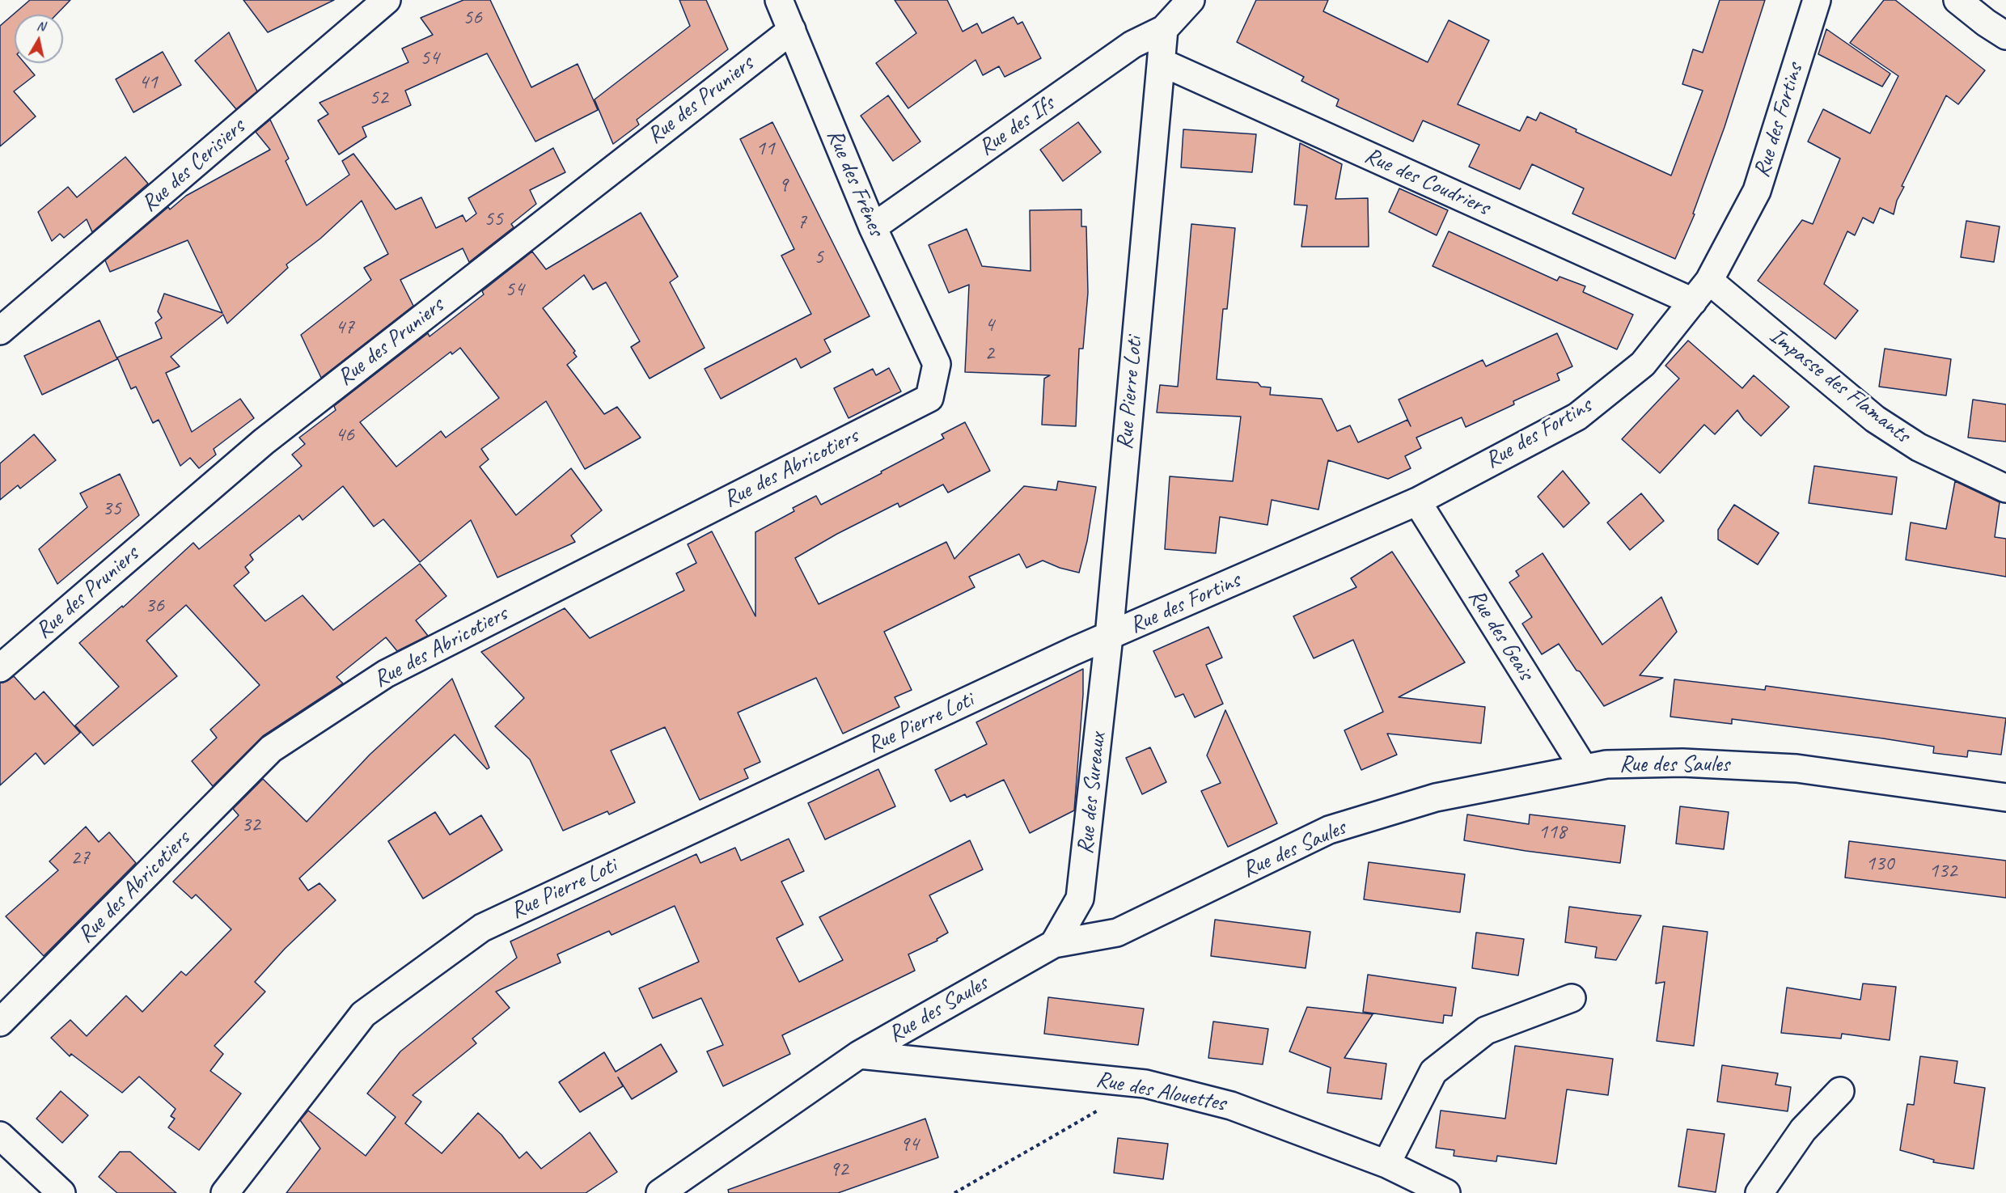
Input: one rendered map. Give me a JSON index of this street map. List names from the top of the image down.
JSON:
{
  "streets": {
    "street": [
      "Rue des Pruniers",
      "Rue des Fortins",
      "Rue des Ifs",
      "Rue des Cerisiers",
      "Rue des Coudriers",
      "Rue des Frênes",
      "Impasse des Flamants",
      "Rue Pierre Loti",
      "Rue des Abricotiers",
      "Rue des Geais",
      "Rue des Saules",
      "Rue des Sureaux",
      "Rue des Alouettes"
    ]
  },
  "crossings": [
    ["Rue des Pruniers", "Rue des Frênes"],
    ["Rue des Fortins", "Rue des Coudriers"],
    ["Rue des Fortins", "Impasse des Flamants"],
    ["Rue des Fortins", "Rue Pierre Loti"],
    ["Rue des Fortins", "Rue des Geais"],
    ["Rue des Fortins", "Rue des Sureaux"],
    ["Rue des Ifs", "Rue des Frênes"],
    ["Rue des Ifs", "Rue Pierre Loti"],
    ["Rue des Coudriers", "Rue Pierre Loti"],
    ["Rue des Frênes", "Rue des Abricotiers"],
    ["Rue Pierre Loti", "Rue des Sureaux"],
    ["Rue des Geais", "Rue des Saules"],
    ["Rue des Saules", "Rue des Sureaux"],
    ["Rue des Saules", "Rue des Alouettes"]
  ],
  "house_numbers": [
    "56",
    "54",
    "41",
    "52",
    "11",
    "9",
    "55",
    "7",
    "5",
    "54",
    "4",
    "47",
    "2",
    "46",
    "35",
    "36",
    "32",
    "118",
    "27",
    "130",
    "132",
    "94",
    "92"
  ],
  "north": "top"
}
